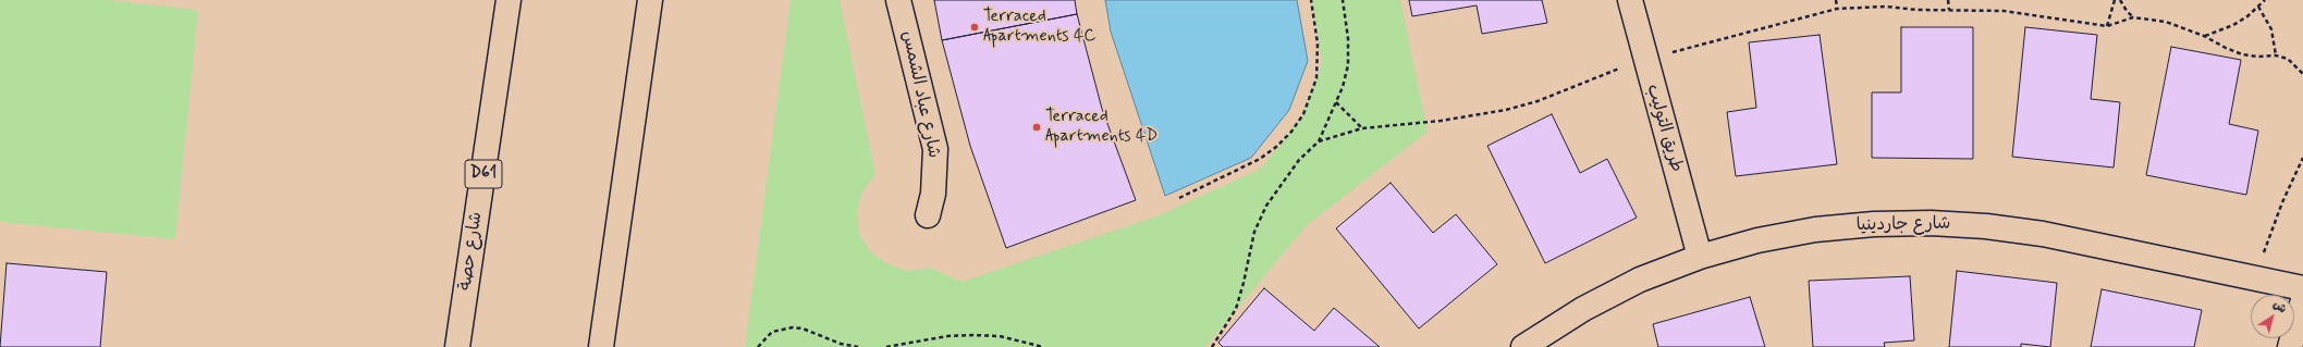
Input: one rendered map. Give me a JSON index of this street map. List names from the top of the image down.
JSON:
{
  "streets": {
    "street": [
      "شارع عباد الشمس",
      "طريق التوليب",
      "D61",
      "شارع جاردينيا",
      "شارع حصة"
    ]
  },
  "crossings": [
    ["طريق التوليب", "شارع جاردينيا"]
  ],
  "places": ["Terraced Apartments 4C", "Terraced Apartments 4D"],
  "north": "top right"
}
